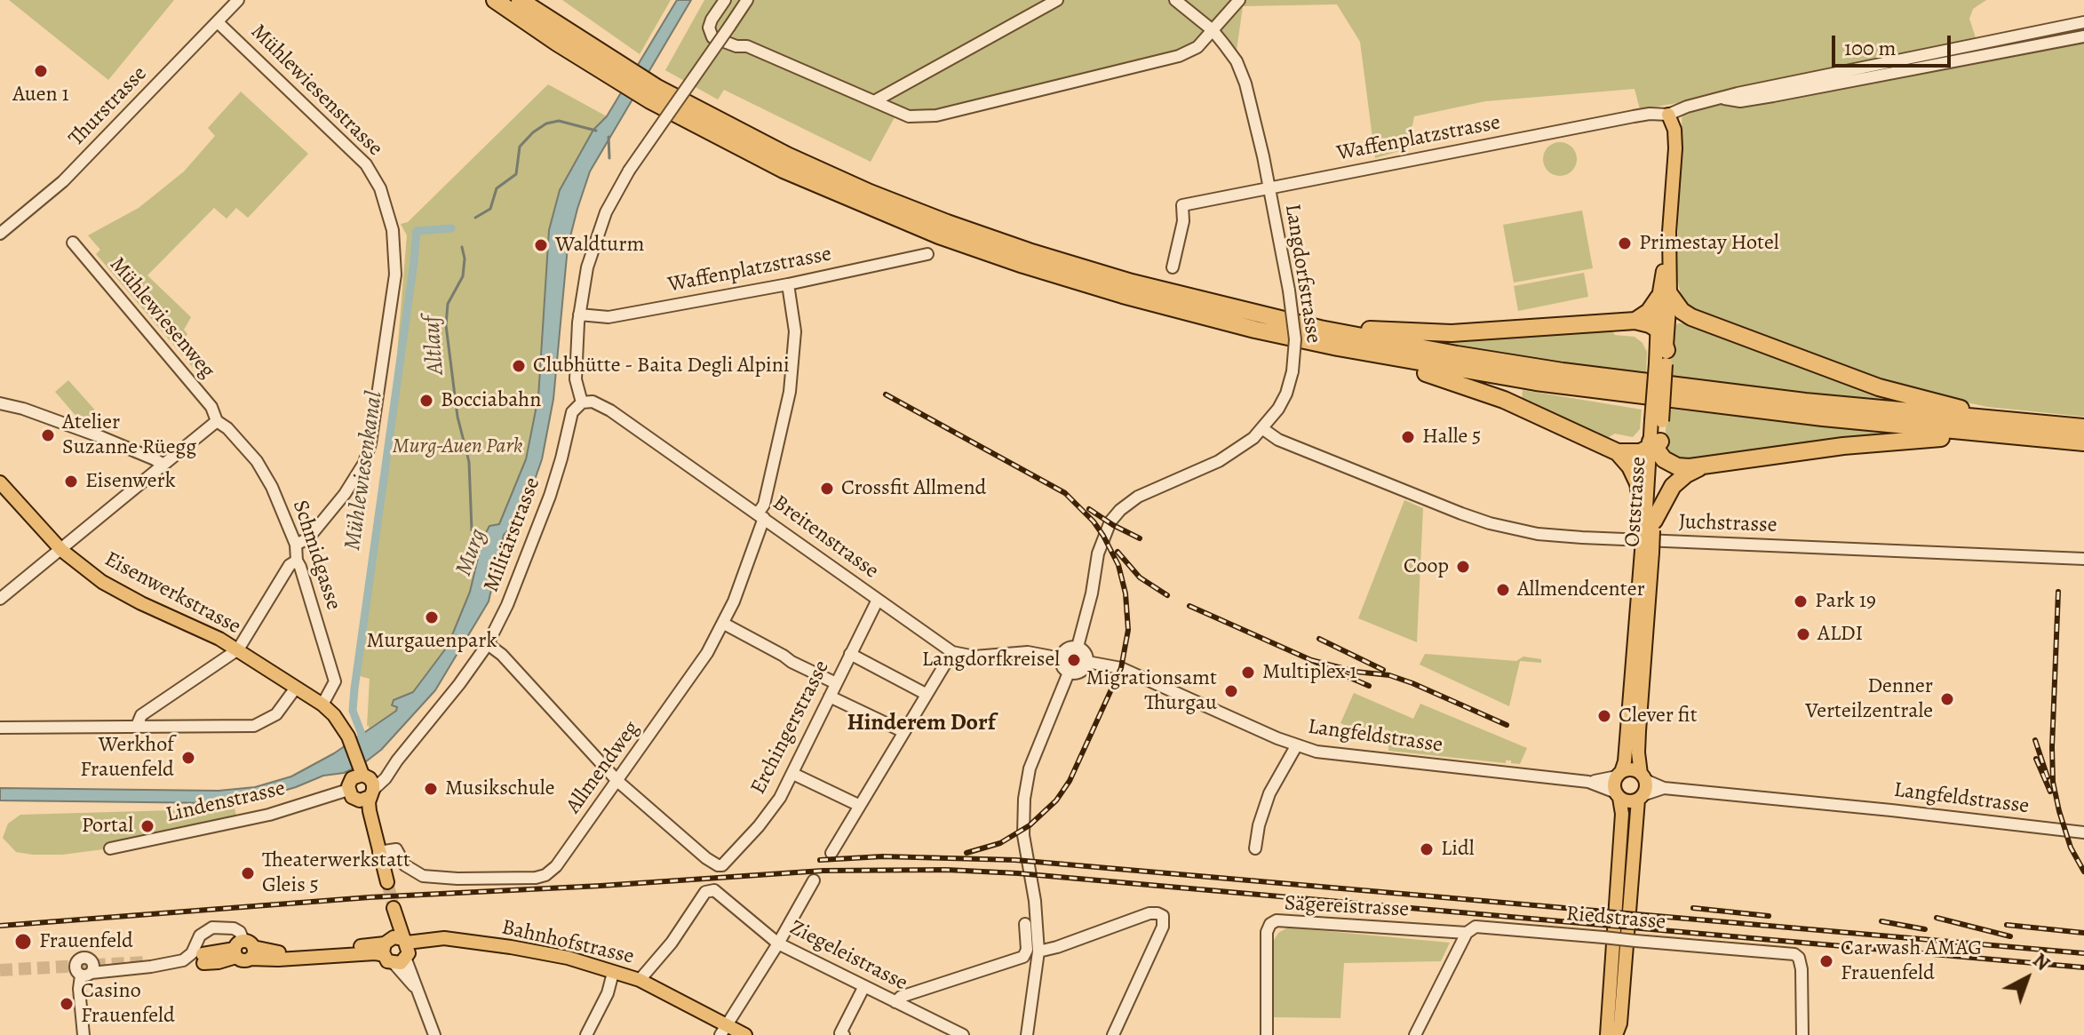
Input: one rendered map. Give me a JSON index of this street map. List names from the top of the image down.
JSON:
{
  "streets": {
    "main road": ["Oststrasse", "Eisenwerkstrasse", "Bahnhofstrasse"],
    "street": [
      "Mühlewiesenstrasse",
      "Thurstrasse",
      "Waffenplatzstrasse",
      "Langdorfstrasse",
      "Mühlewiesenweg",
      "Juchstrasse",
      "Militärstrasse",
      "Breitenstrasse",
      "Schmidgasse",
      "Erchingerstrasse",
      "Langfeldstrasse",
      "Allmendweg",
      "Lindenstrasse",
      "Sägereistrasse",
      "Riedstrasse",
      "Ziegeleistrasse"
    ]
  },
  "crossings": [
    ["Mühlewiesenstrasse", "Thurstrasse"],
    ["Mühlewiesenstrasse", "Schmidgasse"],
    ["Waffenplatzstrasse", "Langdorfstrasse"],
    ["Waffenplatzstrasse", "Oststrasse"],
    ["Waffenplatzstrasse", "Allmendweg"],
    ["Langdorfstrasse", "Juchstrasse"],
    ["Langdorfstrasse", "Breitenstrasse"],
    ["Langdorfstrasse", "Langfeldstrasse"],
    ["Mühlewiesenweg", "Schmidgasse"],
    ["Oststrasse", "Langfeldstrasse"],
    ["Militärstrasse", "Breitenstrasse"],
    ["Militärstrasse", "Eisenwerkstrasse"],
    ["Militärstrasse", "Lindenstrasse"],
    ["Breitenstrasse", "Erchingerstrasse"],
    ["Breitenstrasse", "Langfeldstrasse"],
    ["Breitenstrasse", "Allmendweg"],
    ["Schmidgasse", "Eisenwerkstrasse"],
    ["Eisenwerkstrasse", "Allmendweg"],
    ["Eisenwerkstrasse", "Lindenstrasse"],
    ["Erchingerstrasse", "Allmendweg"],
    ["Sägereistrasse", "Riedstrasse"],
    ["Bahnhofstrasse", "Ziegeleistrasse"]
  ],
  "districts": ["Hinderem Dorf"],
  "water": ["Altlauf", "Mühlewiesenkanal", "Murg"],
  "parks": ["Murg-Auen Park"],
  "places": [
    "Auen 1",
    "Primestay Hotel",
    "Waldturm",
    "Clubhütte - Baita Degli Alpini",
    "Bocciabahn",
    "Atelier Suzanne Rüegg",
    "Halle 5",
    "Eisenwerk",
    "Crossfit Allmend",
    "Coop",
    "Allmendcenter",
    "Park 19",
    "Murgauenpark",
    "ALDI",
    "Langdorfkreisel",
    "Multiplex 1",
    "Migrationsamt Thurgau",
    "Denner Verteilzentrale",
    "Clever fit",
    "Werkhof Frauenfeld",
    "Musikschule",
    "Portal",
    "Lidl",
    "Theaterwerkstatt Gleis 5",
    "Frauenfeld",
    "Car wash AMAG Frauenfeld",
    "Casino Frauenfeld"
  ],
  "scale_bar": "100 m",
  "north": "top right"
}
